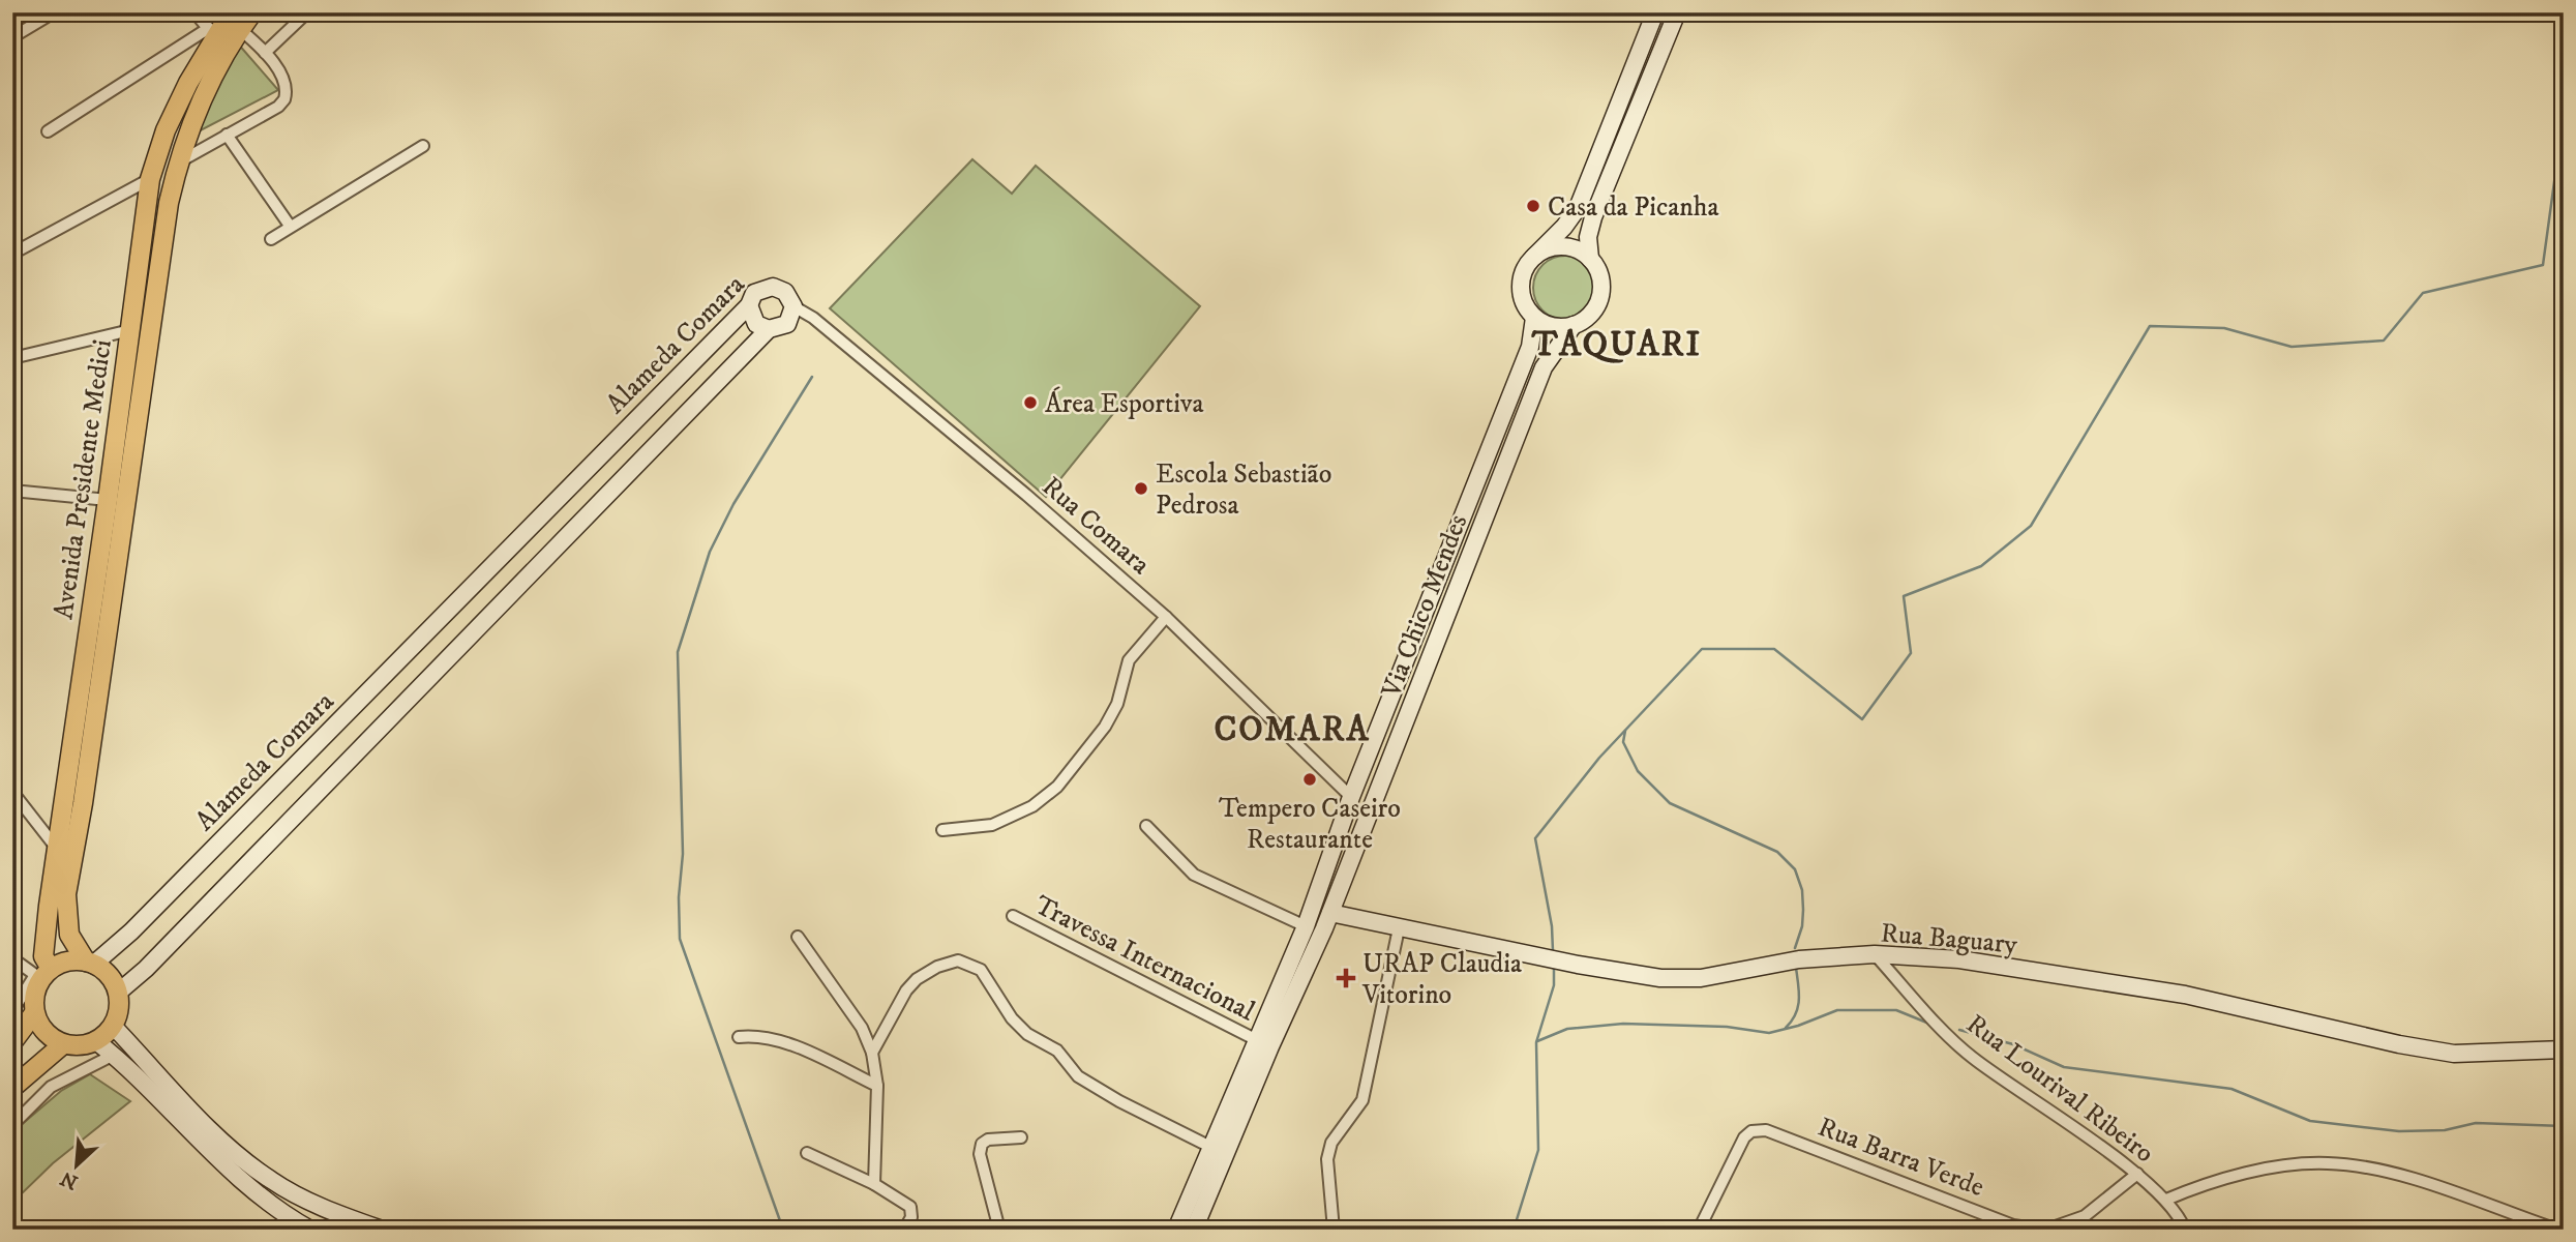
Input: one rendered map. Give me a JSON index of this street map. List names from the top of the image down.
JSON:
{
  "streets": {
    "main road": ["Avenida Presidente Medici"],
    "street": [
      "Alameda Comara",
      "Rua Comara",
      "Via Chico Mendes",
      "Rua Baguary",
      "Travessa Internacional",
      "Rua Lourival Ribeiro",
      "Rua Barra Verde"
    ]
  },
  "crossings": [
    ["Alameda Comara", "Avenida Presidente Medici"],
    ["Alameda Comara", "Rua Comara"],
    ["Rua Comara", "Via Chico Mendes"],
    ["Via Chico Mendes", "Rua Baguary"],
    ["Via Chico Mendes", "Travessa Internacional"],
    ["Rua Baguary", "Rua Lourival Ribeiro"],
    ["Rua Lourival Ribeiro", "Rua Barra Verde"]
  ],
  "districts": ["TAQUARI", "COMARA"],
  "places": {
    "other": [
      "Casa da Picanha",
      "Área Esportiva",
      "Escola Sebastião Pedrosa",
      "Tempero Caseiro Restaurante"
    ],
    "health": ["URAP Claudia Vitorino"]
  },
  "north": "bottom left"
}
